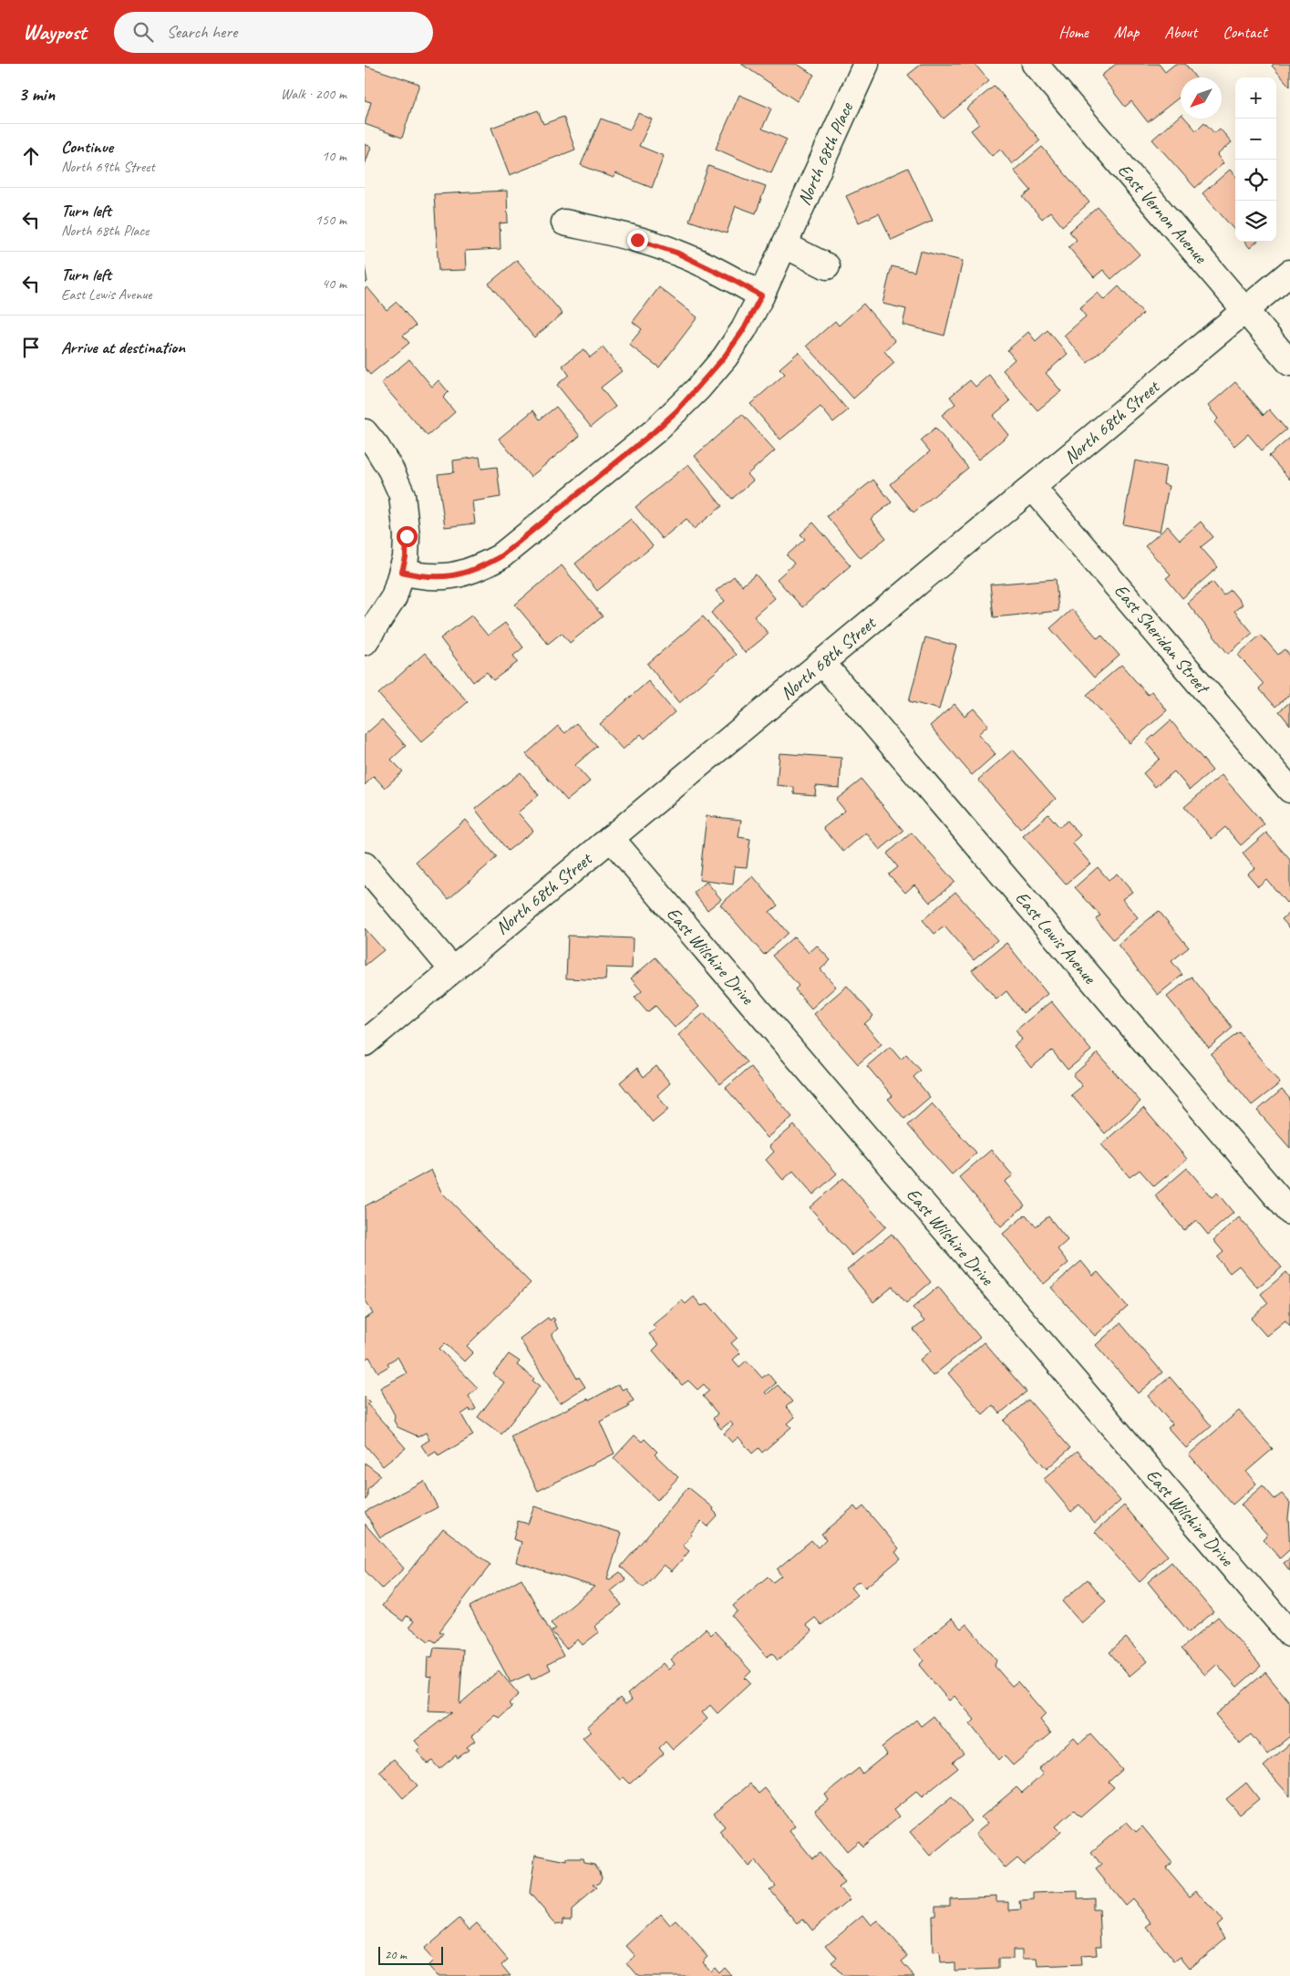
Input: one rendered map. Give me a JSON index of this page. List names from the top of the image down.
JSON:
{
  "streets": {
    "street": [
      "North 68th Place",
      "East Vernon Avenue",
      "North 68th Street",
      "East Sheridan Street",
      "East Lewis Avenue",
      "East Wilshire Drive"
    ]
  },
  "crossings": [
    ["East Vernon Avenue", "North 68th Street"],
    ["North 68th Street", "East Sheridan Street"],
    ["North 68th Street", "East Lewis Avenue"],
    ["North 68th Street", "East Wilshire Drive"]
  ],
  "scale_bar": "20 m",
  "north": "bottom left",
  "page": {
    "header": "Waypost",
    "search": "Search here",
    "nav": [
      "Home",
      "Map",
      "About",
      "Contact"
    ],
    "heading": ["3 min", "Walk · 200 m"],
    "map_buttons": ["+", "−"],
    "list": [
      ["Continue", "North 69th Street", "10 m"],
      ["Turn left", "North 68th Place", "150 m"],
      ["Turn left", "East Lewis Avenue", "40 m"],
      "Arrive at destination"
    ],
    "scale": "20 m"
  }
}
